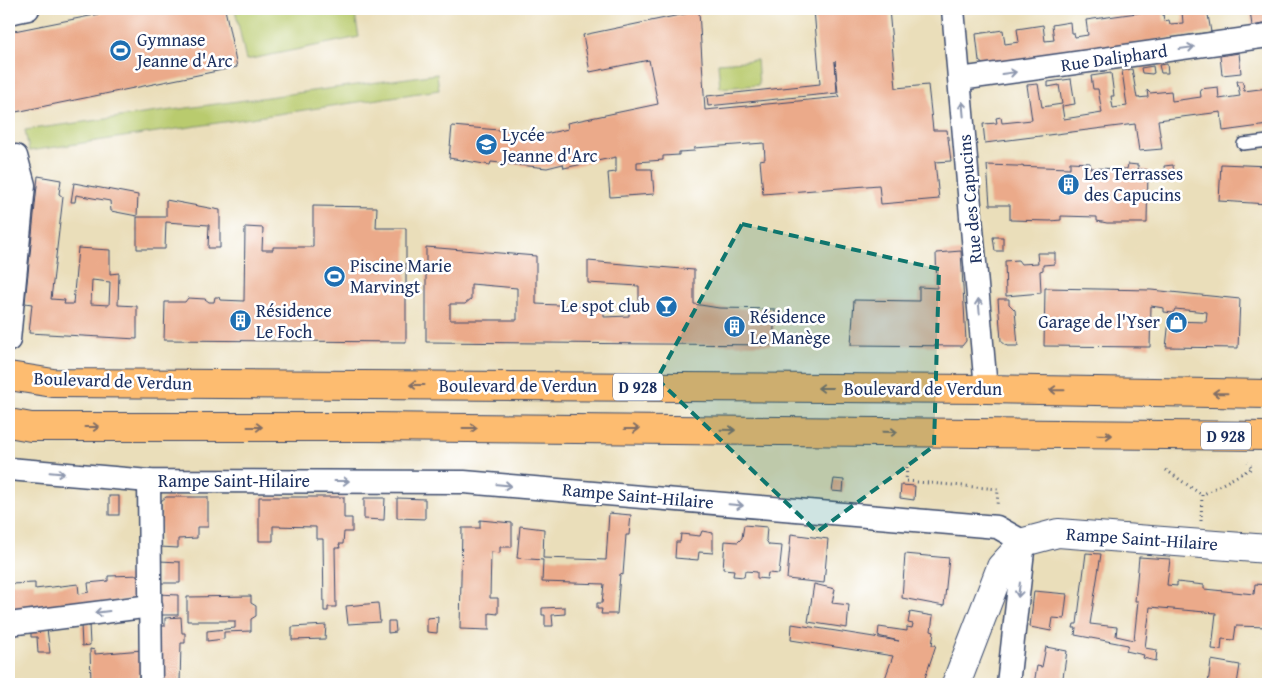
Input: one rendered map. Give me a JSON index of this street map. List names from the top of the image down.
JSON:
{
  "streets": {
    "main road": ["Boulevard de Verdun", "D 928"],
    "street": ["Rue Daliphard", "Rue des Capucins", "Rampe Saint-Hilaire"]
  },
  "crossings": [
    ["Rue Daliphard", "Rue des Capucins"],
    ["Rue des Capucins", "Boulevard de Verdun"]
  ],
  "one_way": ["Rue Daliphard", "Rue des Capucins", "Rampe Saint-Hilaire"],
  "places": {
    "sports": ["Gymnase Jeanne d'Arc", "Piscine Marie Marvingt"],
    "school or university": ["Lycée Jeanne d'Arc"],
    "building": ["Les Terrasses des Capucins", "Résidence Le Foch", "Résidence Le Manège"],
    "bar": ["Le spot club"],
    "shop": ["Garage de l'Yser"]
  }
}
